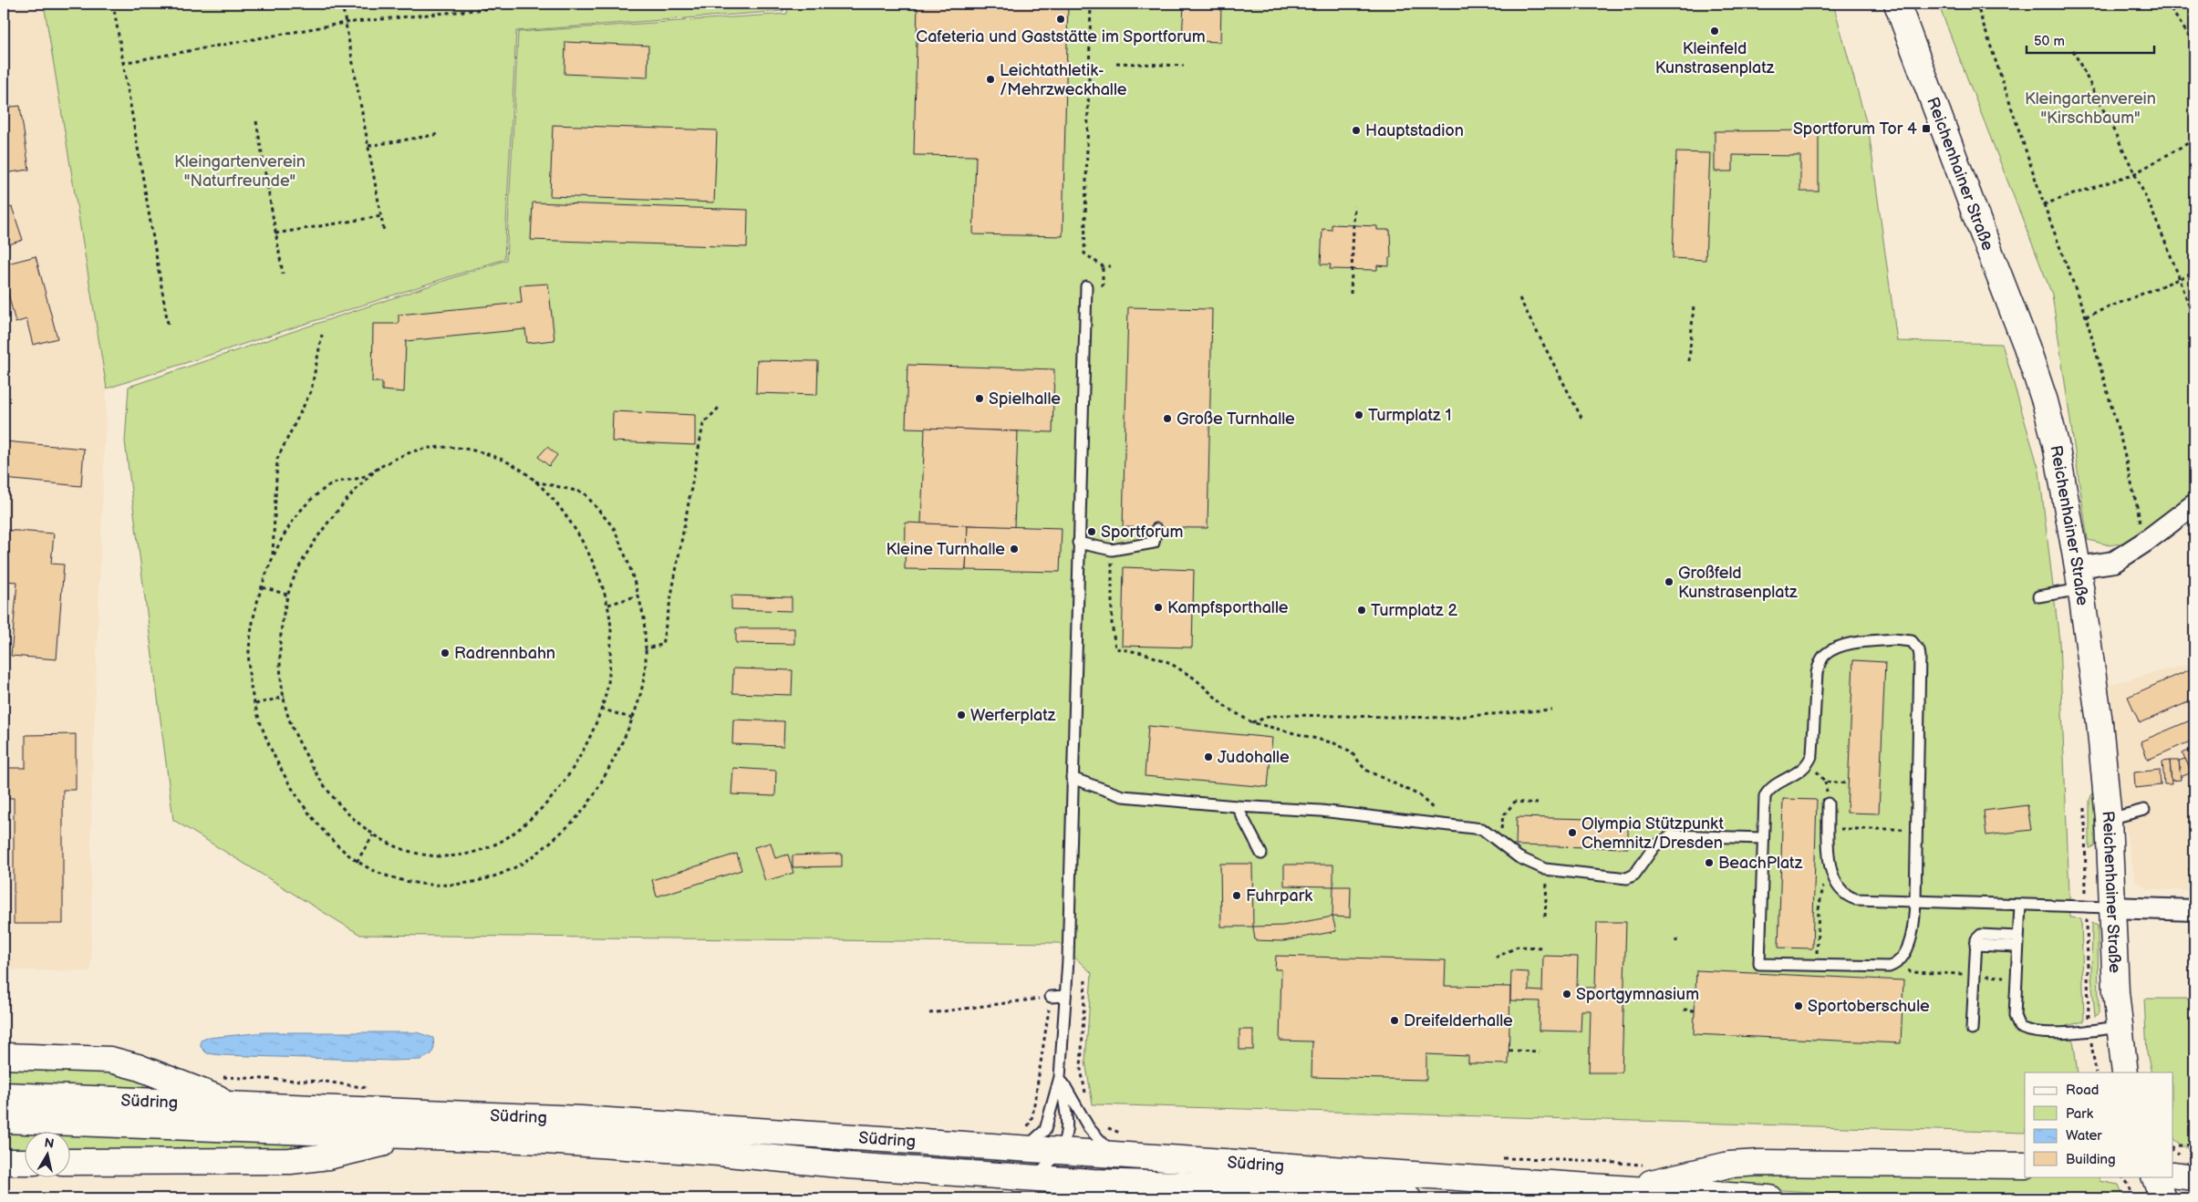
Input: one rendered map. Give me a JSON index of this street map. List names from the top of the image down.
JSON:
{
  "streets": {
    "main road": ["Reichenhainer Straße", "Südring"]
  },
  "parks": ["Kleingartenverein \"Kirschbaum\"", "Kleingartenverein \"Naturfreunde\""],
  "places": {
    "other": [
      "Cafeteria und Gaststätte im Sportforum",
      "Kleinfeld Kunstrasenplatz",
      "Leichtathletik- /Mehrzweckhalle",
      "Hauptstadion",
      "Spielhalle",
      "Turmplatz 1",
      "Große Turnhalle",
      "Sportforum",
      "Kleine Turnhalle",
      "Großfeld Kunstrasenplatz",
      "Kampfsporthalle",
      "Turmplatz 2",
      "Radrennbahn",
      "Werferplatz",
      "Judohalle",
      "Olympia Stützpunkt Chemnitz/Dresden",
      "BeachPlatz",
      "Fuhrpark",
      "Sportgymnasium",
      "Sportoberschule",
      "Dreifelderhalle"
    ],
    "transit": ["Sportforum Tor 4"]
  },
  "legend": [
    "Road",
    "Park",
    "Water",
    "Building"
  ],
  "scale_bar": "50 m",
  "north": "top"
}
